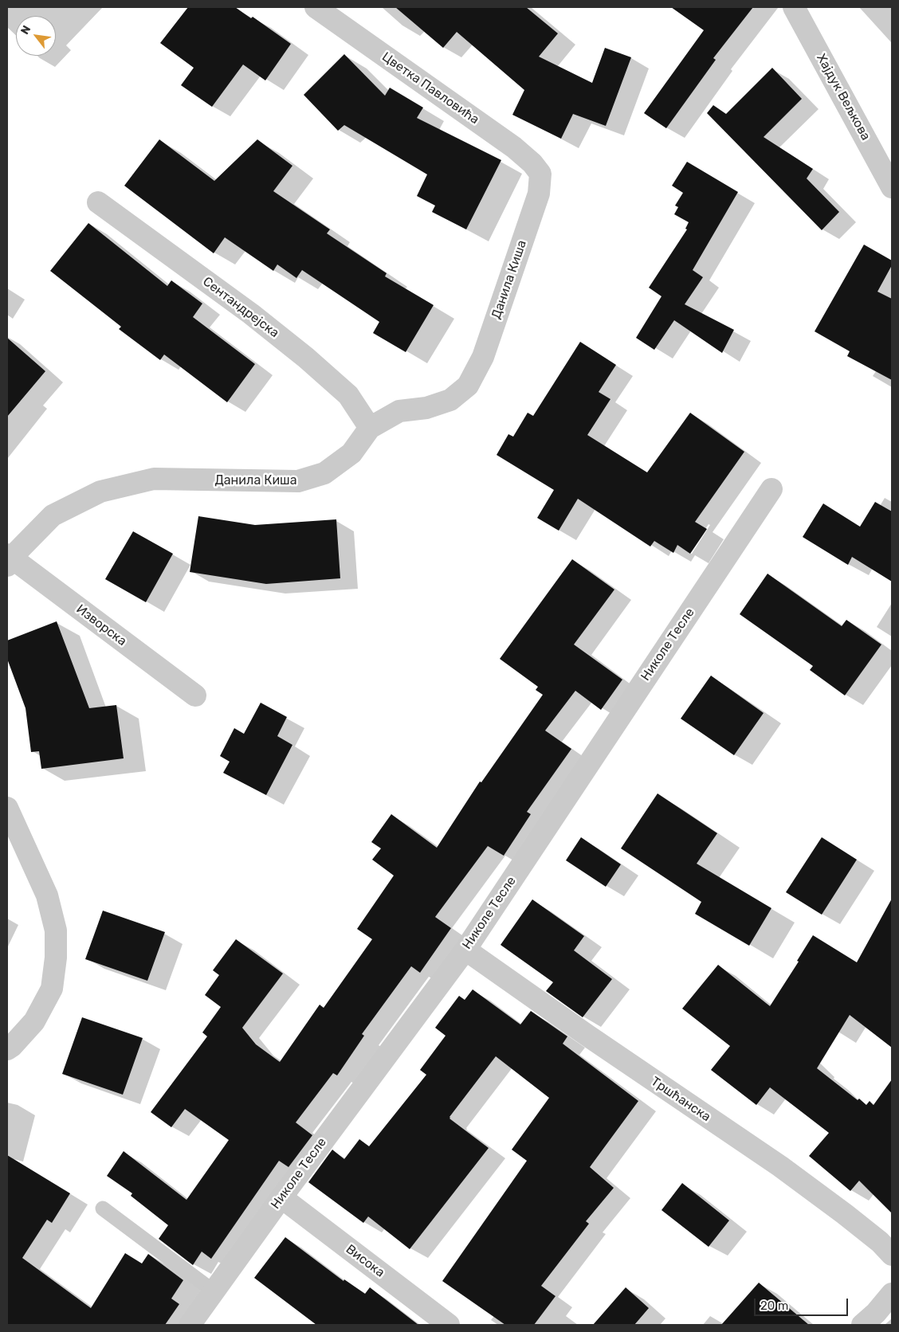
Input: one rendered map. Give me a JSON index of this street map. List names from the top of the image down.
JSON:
{
  "streets": {
    "street": [
      "Цветка Павловића",
      "Хајдук Вељкова",
      "Данила Киша",
      "Сентандрејска",
      "Изворска",
      "Николе Тесле",
      "Тршћанска",
      "Висока"
    ]
  },
  "crossings": [
    ["Цветка Павловића", "Данила Киша"],
    ["Данила Киша", "Сентандрејска"],
    ["Данила Киша", "Изворска"],
    ["Николе Тесле", "Тршћанска"],
    ["Николе Тесле", "Висока"]
  ],
  "scale_bar": "20 m",
  "north": "top left"
}
